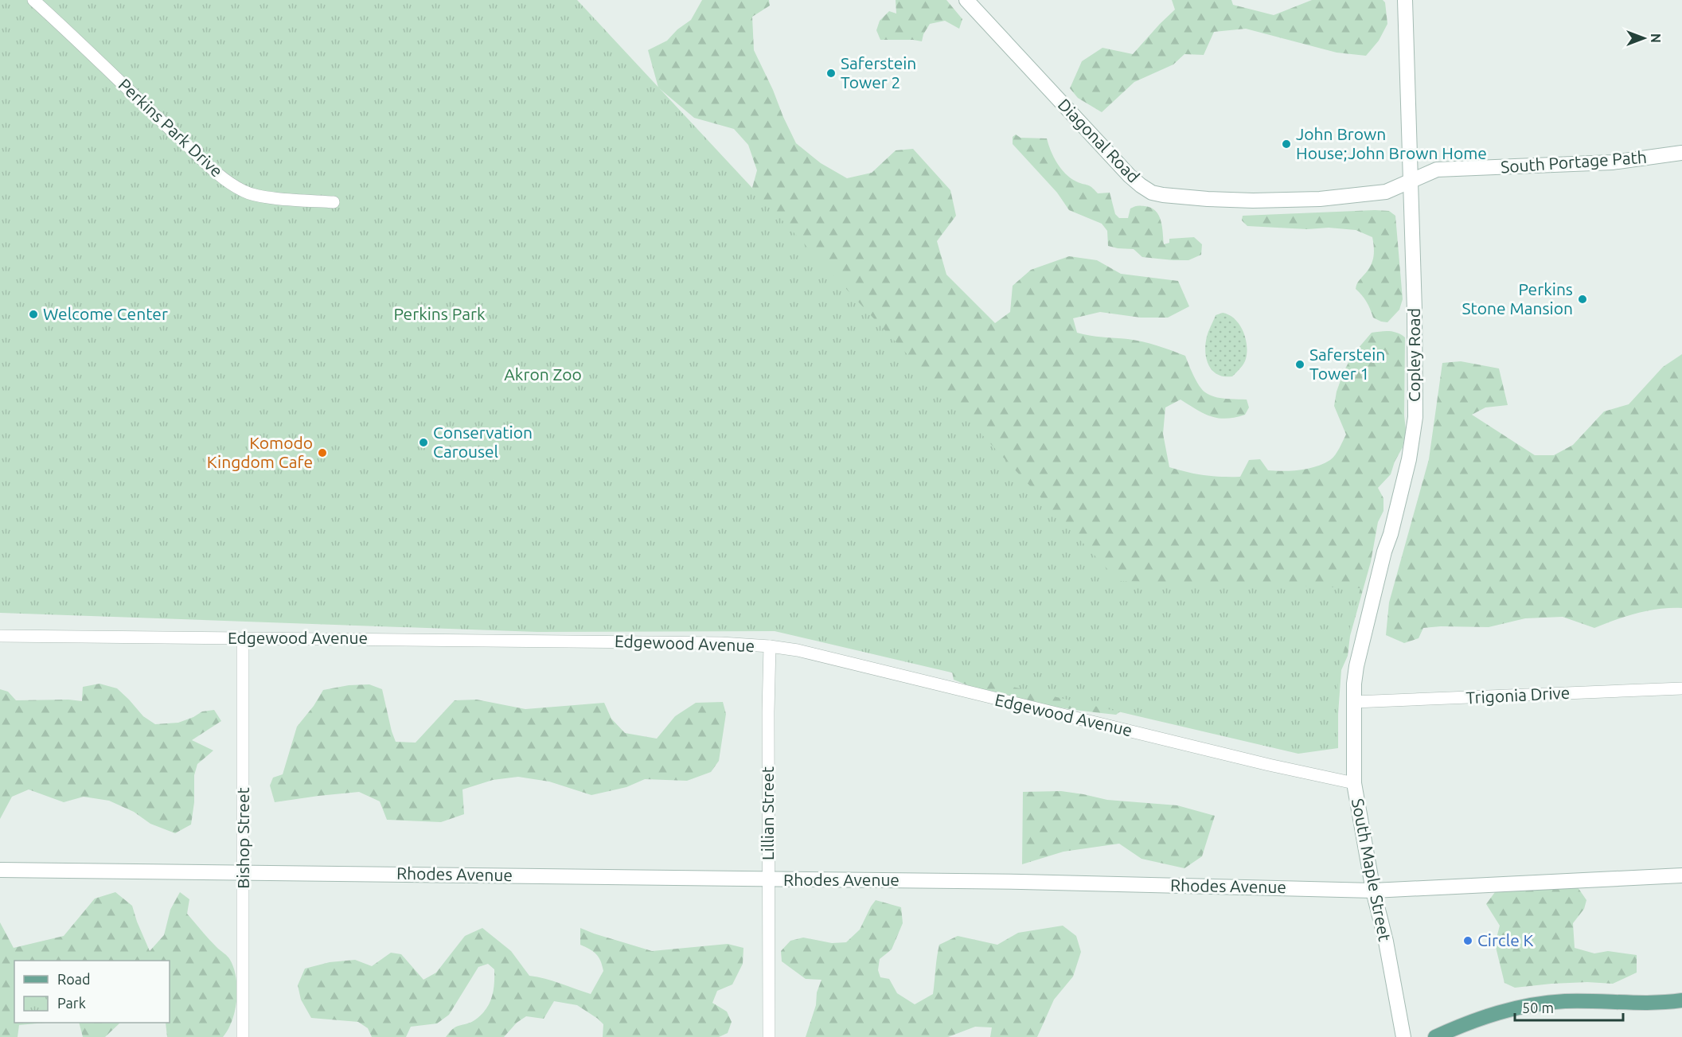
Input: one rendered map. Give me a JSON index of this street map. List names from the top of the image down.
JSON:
{
  "streets": {
    "street": [
      "Perkins Park Drive",
      "Diagonal Road",
      "South Portage Path",
      "Copley Road",
      "Edgewood Avenue",
      "Trigonia Drive",
      "Lillian Street",
      "Bishop Street",
      "South Maple Street",
      "Rhodes Avenue"
    ]
  },
  "crossings": [
    ["Diagonal Road", "South Portage Path"],
    ["Diagonal Road", "Copley Road"],
    ["South Portage Path", "Copley Road"],
    ["Copley Road", "Trigonia Drive"],
    ["Copley Road", "South Maple Street"],
    ["Edgewood Avenue", "Lillian Street"],
    ["Edgewood Avenue", "Bishop Street"],
    ["Edgewood Avenue", "South Maple Street"],
    ["Trigonia Drive", "South Maple Street"],
    ["Lillian Street", "Rhodes Avenue"],
    ["Bishop Street", "Rhodes Avenue"],
    ["South Maple Street", "Rhodes Avenue"]
  ],
  "parks": ["Perkins Park", "Akron Zoo"],
  "places": [
    "Saferstein Tower 2",
    "John Brown House;John Brown Home",
    "Perkins Stone Mansion",
    "Welcome Center",
    "Saferstein Tower 1",
    "Conservation Carousel",
    "Komodo Kingdom Cafe",
    "Circle K"
  ],
  "legend": ["Road", "Park"],
  "scale_bar": "50 m",
  "north": "right"
}
